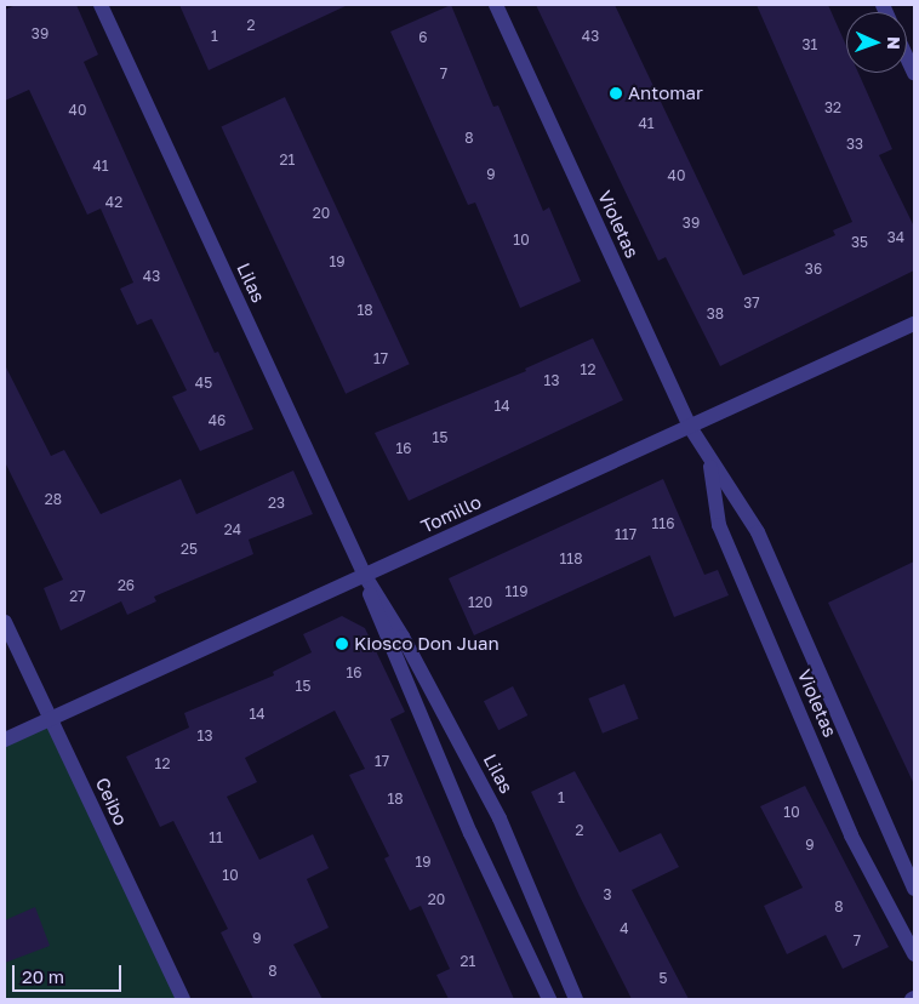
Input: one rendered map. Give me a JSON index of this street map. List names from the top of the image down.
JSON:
{
  "streets": {
    "street": [
      "Violetas",
      "Lilas",
      "Tomillo",
      "Ceibo"
    ]
  },
  "crossings": [
    ["Violetas", "Tomillo"],
    ["Lilas", "Tomillo"],
    ["Tomillo", "Ceibo"]
  ],
  "places": ["Antomar", "Kiosco Don Juan"],
  "house_numbers": [
    "2",
    "39",
    "1",
    "43",
    "6",
    "31",
    "7",
    "32",
    "40",
    "41",
    "8",
    "33",
    "21",
    "41",
    "9",
    "40",
    "42",
    "20",
    "39",
    "34",
    "10",
    "35",
    "19",
    "36",
    "43",
    "37",
    "18",
    "38",
    "17",
    "12",
    "13",
    "45",
    "14",
    "46",
    "15",
    "16",
    "28",
    "23",
    "116",
    "24",
    "117",
    "25",
    "118",
    "26",
    "119",
    "27",
    "120",
    "16",
    "15",
    "14",
    "13",
    "17",
    "12",
    "1",
    "18",
    "10",
    "2",
    "11",
    "9",
    "19",
    "10",
    "3",
    "20",
    "8",
    "4",
    "9",
    "7",
    "21",
    "8",
    "5"
  ],
  "scale_bar": "20 m",
  "north": "right"
}
